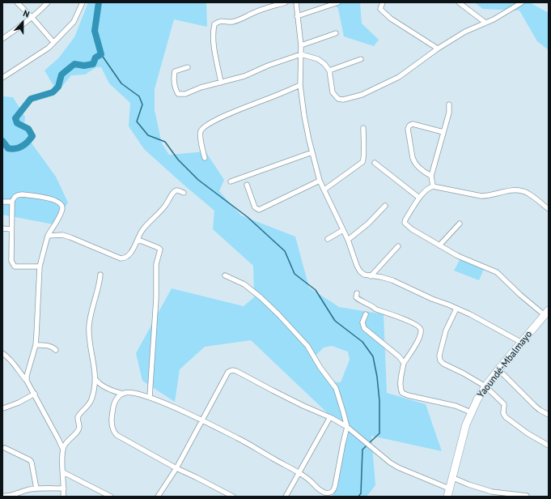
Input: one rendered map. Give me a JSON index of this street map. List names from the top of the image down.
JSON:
{
  "streets": {
    "highway": ["Yaoundé-Mbalmayo"]
  },
  "north": "top"
}
